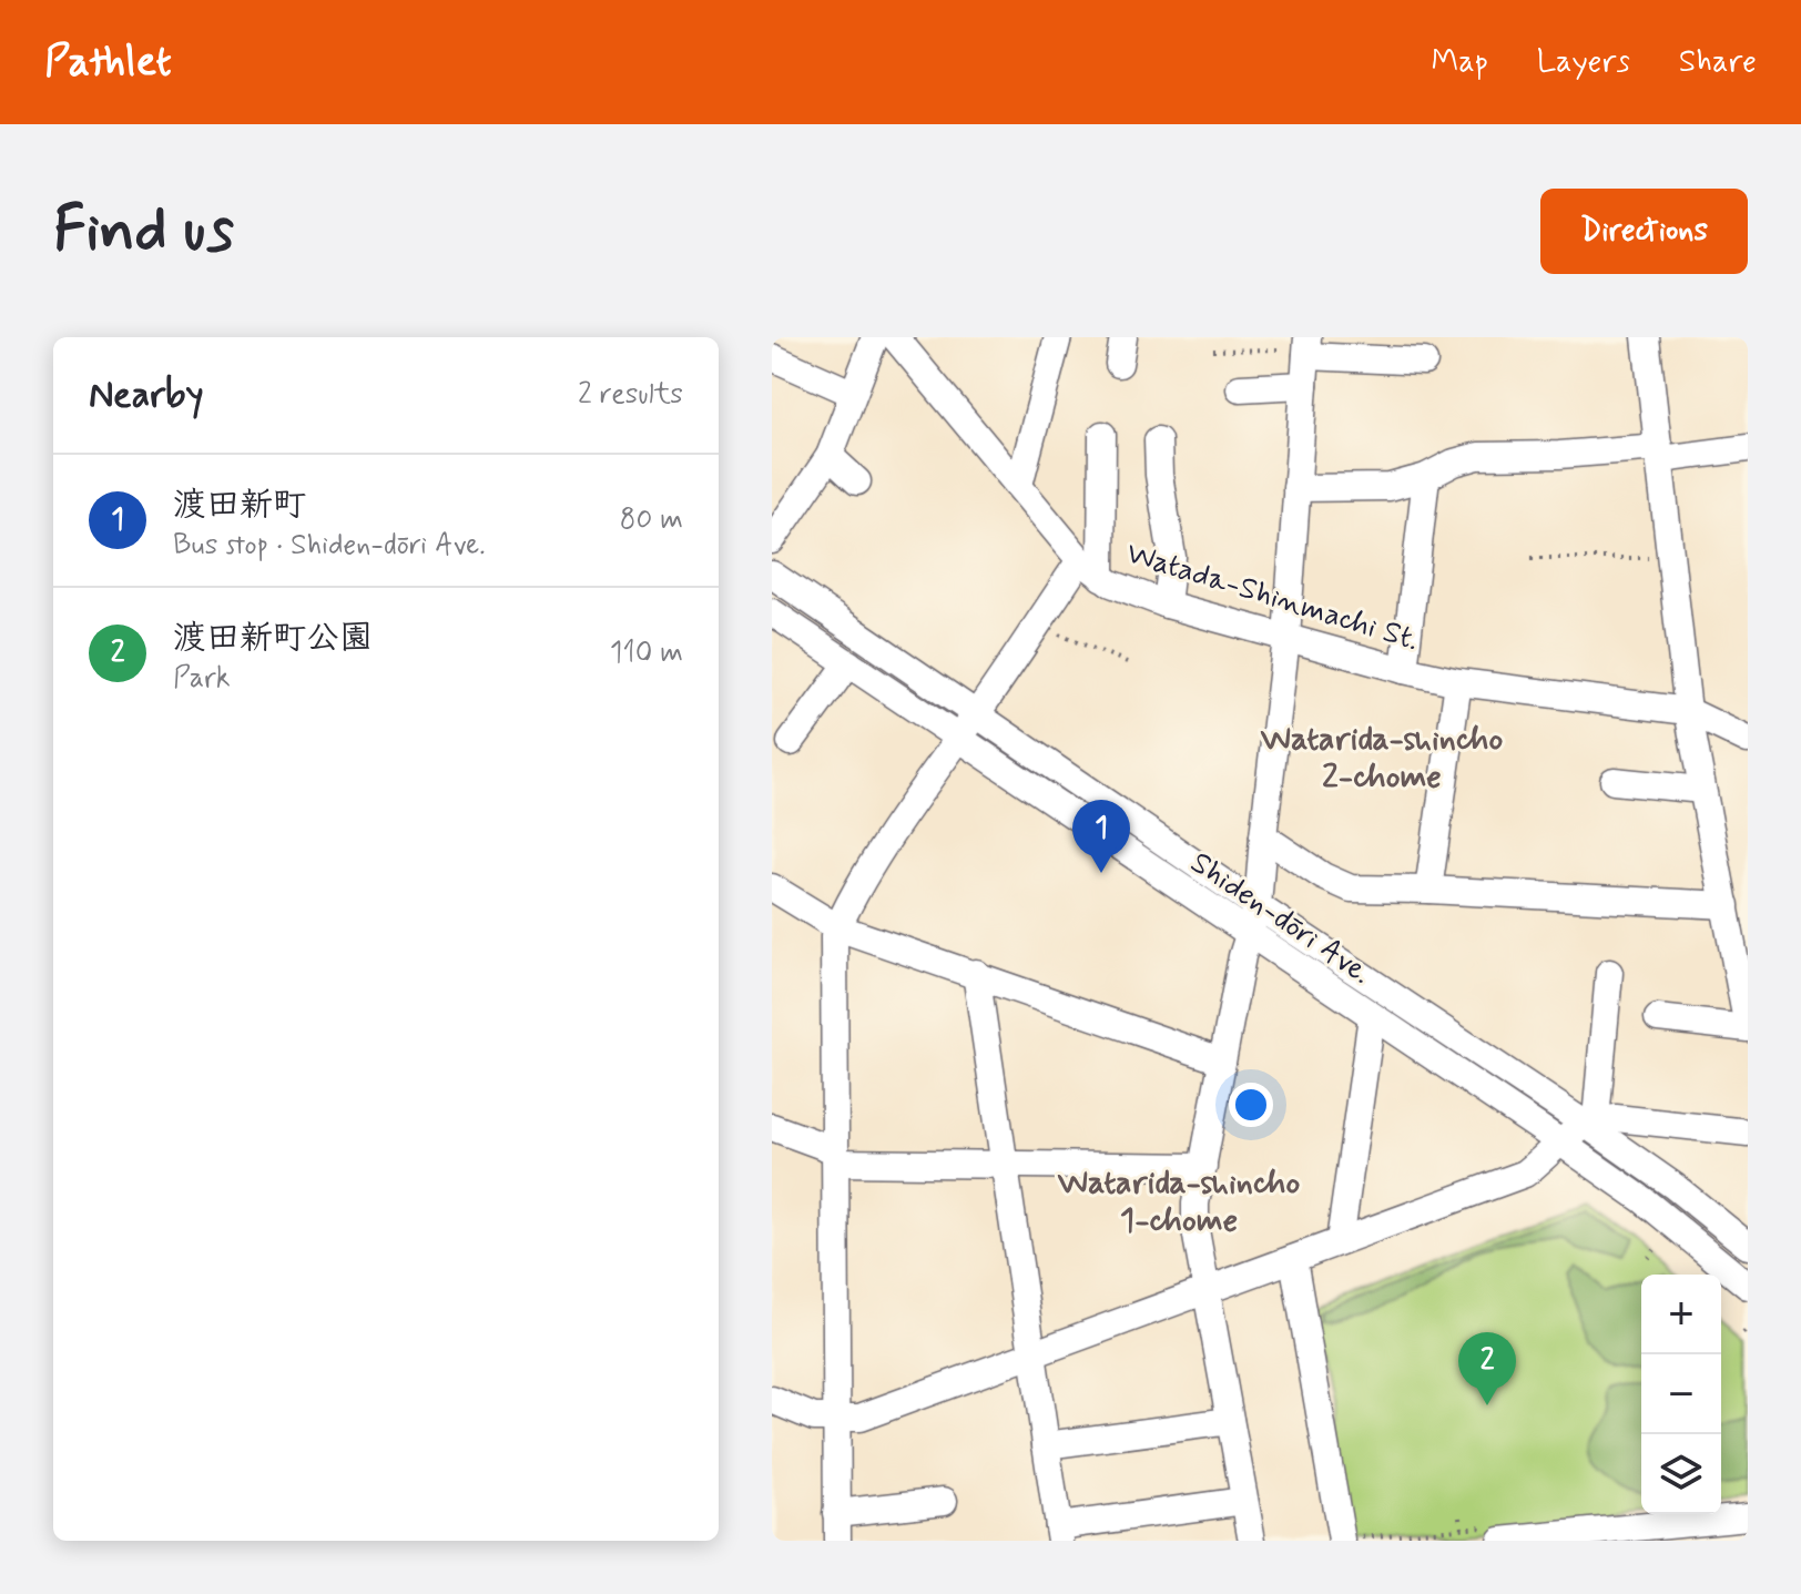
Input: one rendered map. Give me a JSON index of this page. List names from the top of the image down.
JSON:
{
  "streets": {
    "street": ["Watada-Shinmachi St.", "Shiden-dōri Ave."]
  },
  "districts": ["Watarida-shincho 2-chome", "Watarida-shincho 1-chome"],
  "page": {
    "header": "Pathlet",
    "nav": ["Map", "Layers", "Share"],
    "buttons": "Directions",
    "title": "Find us",
    "heading": ["Nearby", "2 results"],
    "list": [
      {
        "mark": "1",
        "name": "渡田新町",
        "note": "Bus stop · Shiden-dōri Ave.",
        "value": "80 m"
      },
      {
        "mark": "2",
        "name": "渡田新町公園",
        "note": "Park",
        "value": "110 m"
      }
    ],
    "pins": ["1", "2"],
    "map_buttons": ["+", "−"]
  }
}
